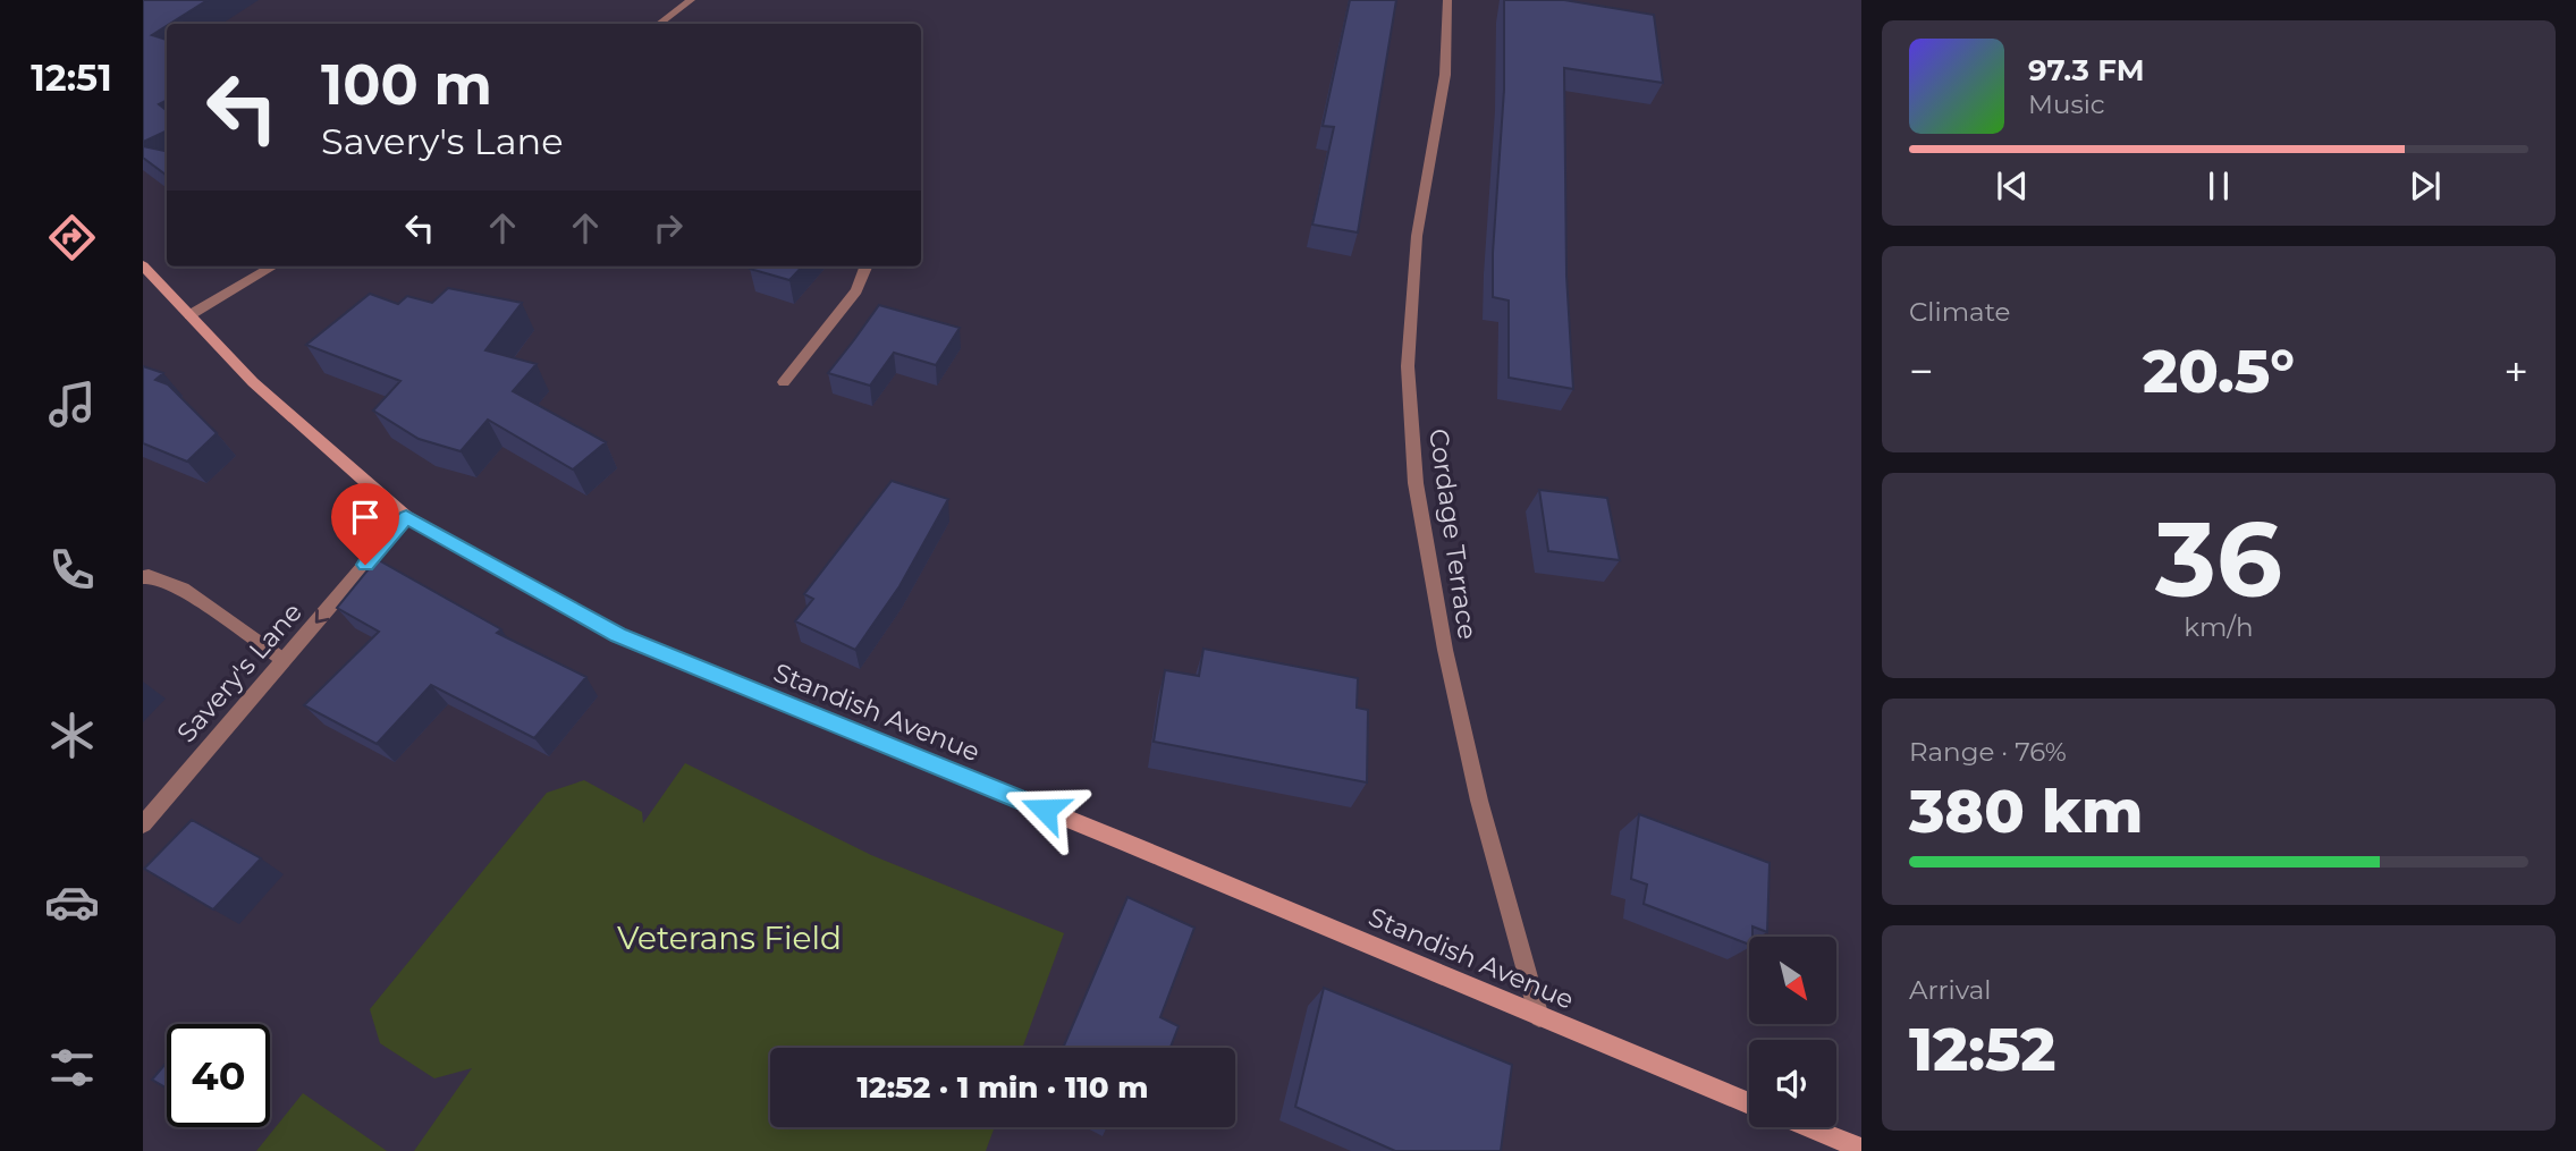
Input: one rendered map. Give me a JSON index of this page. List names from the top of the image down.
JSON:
{
  "streets": {
    "street": ["Cordage Terrace", "Savery's Lane", "Standish Avenue"]
  },
  "crossings": [
    ["Cordage Terrace", "Standish Avenue"],
    ["Savery's Lane", "Standish Avenue"]
  ],
  "one_way": ["Savery's Lane"],
  "parks": ["Veterans Field"],
  "north": "bottom right",
  "page": {
    "tabs": "12:51",
    "turn": ["100 m", "Savery's Lane"],
    "song": ["97.3 FM", "Music"],
    "tile": [
      "Climate",
      ["36", "km/h"],
      ["Range · 76%", "380 km"],
      ["Arrival", "12:52"]
    ],
    "heat": ["−", "20.5°", "+"],
    "limit": "40",
    "trip": "12:52 · 1 min · 110 m"
  }
}
